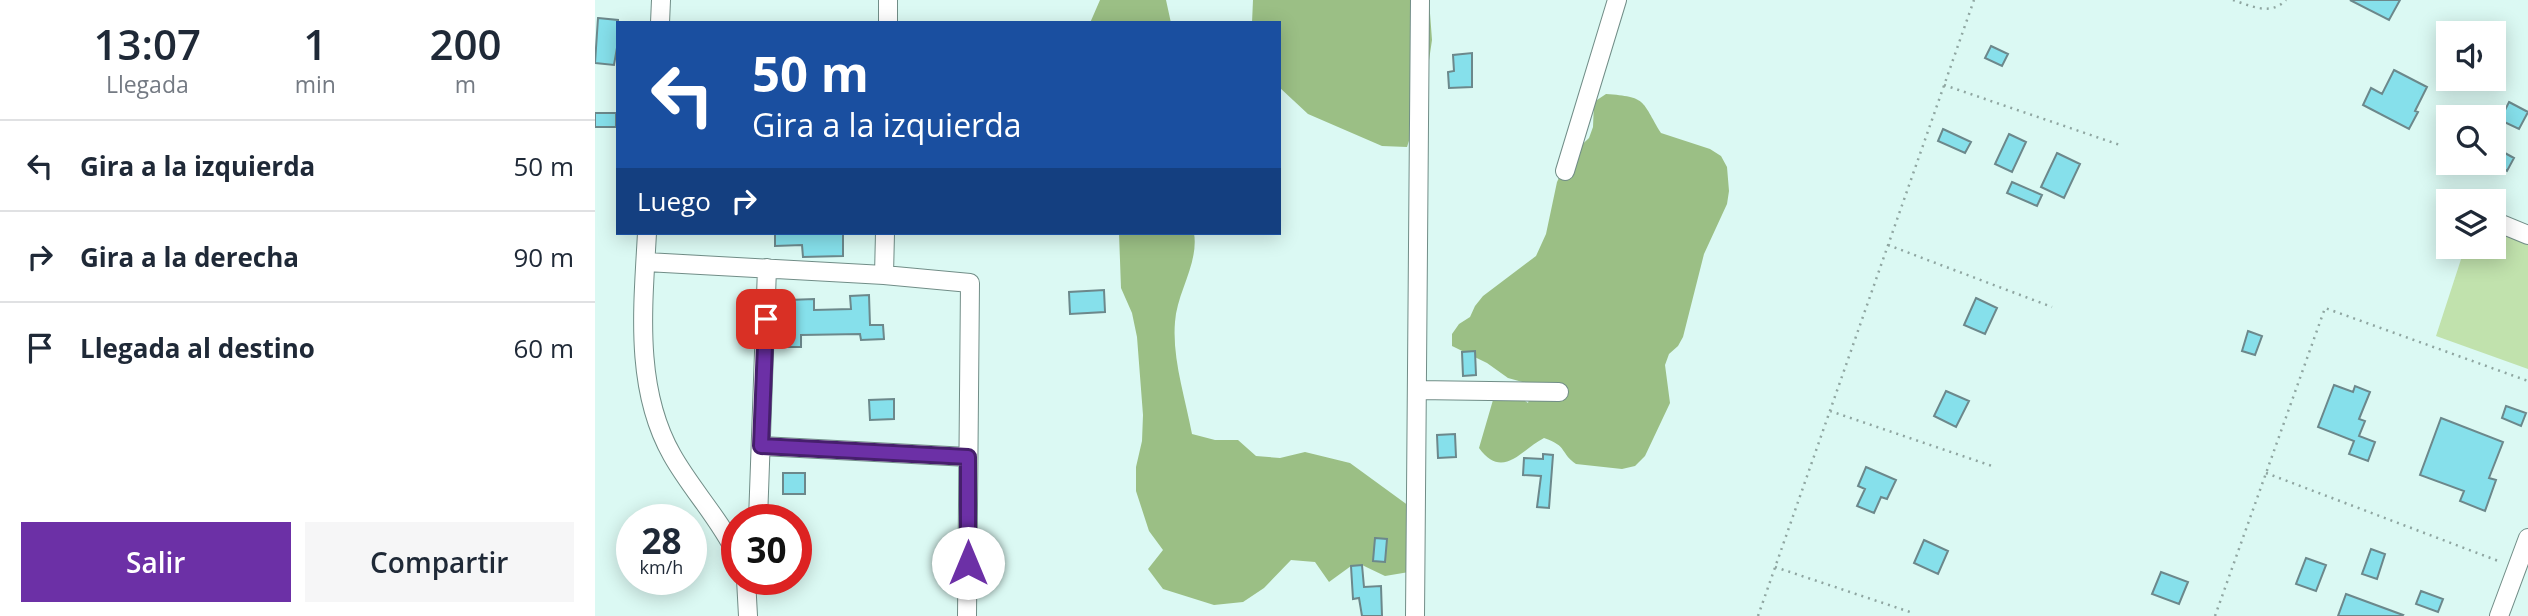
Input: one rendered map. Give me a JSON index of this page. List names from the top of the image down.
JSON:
{
  "page": {
    "eta": [
      "13:07",
      "Llegada",
      "1",
      "min",
      "200",
      "m"
    ],
    "turn": ["50 m", "Gira a la izquierda"],
    "list": [
      {
        "name": "Gira a la izquierda",
        "value": "50 m"
      },
      {
        "name": "Gira a la derecha",
        "value": "90 m"
      },
      {
        "name": "Llegada al destino",
        "value": "60 m"
      }
    ],
    "then": "Luego",
    "speed": "28 km/h",
    "limit": "30",
    "buttons": ["Salir", "Compartir"]
  }
}
